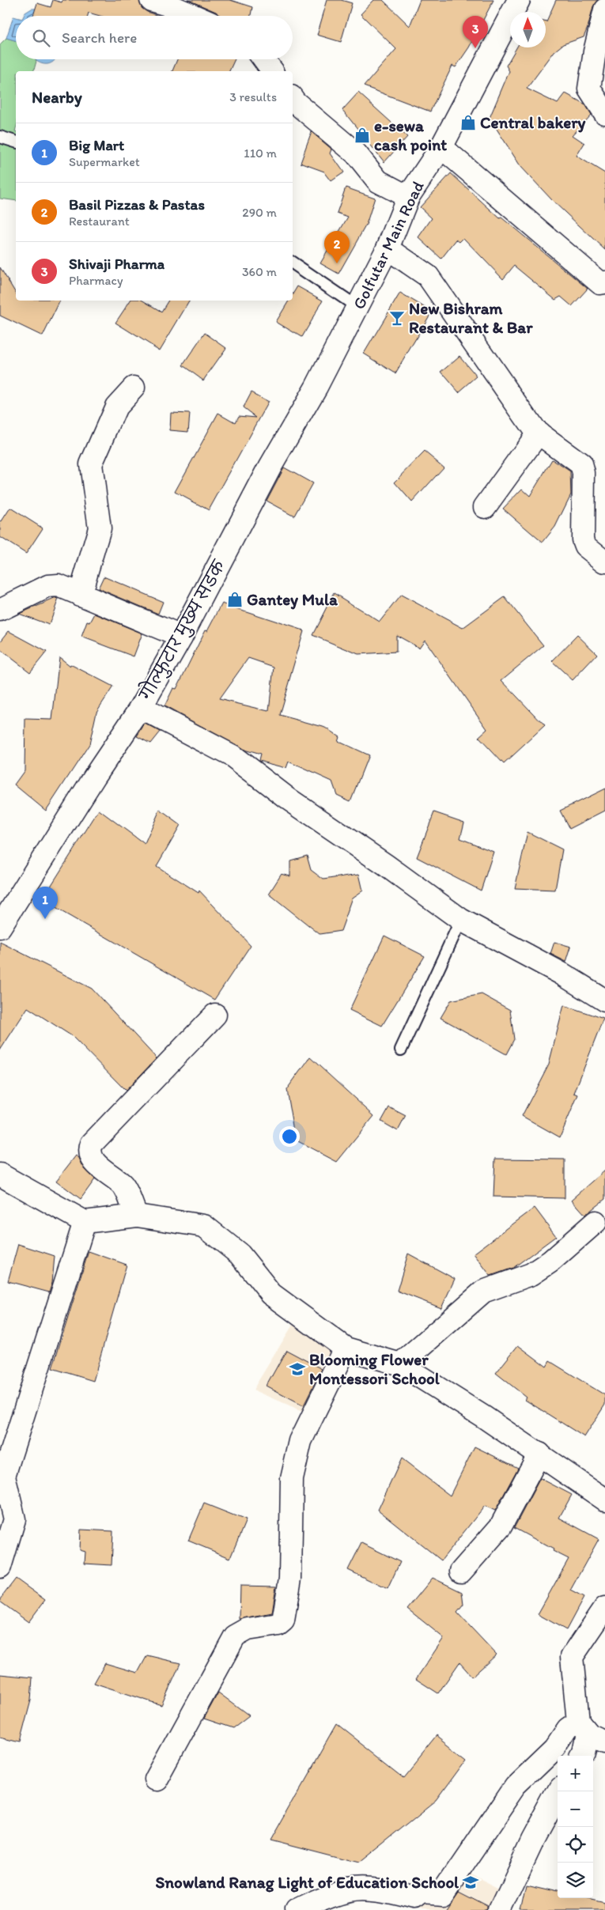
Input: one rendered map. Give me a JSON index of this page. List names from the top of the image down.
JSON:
{
  "streets": {
    "street": ["Golfutar Main Road", "गोल्फुटार मुख्य सडक"]
  },
  "crossings": [
    ["Golfutar Main Road", "गोल्फुटार मुख्य सडक"]
  ],
  "places": {
    "shop": ["Central bakery", "e-sewa cash point", "Gantey Mula"],
    "bar": ["New Bishram Restaurant & Bar"],
    "school or university": ["Blooming Flower Montessori School", "Snowland Ranag Light of Education School"]
  },
  "north": "top",
  "page": {
    "pins": ["3", "2", "1"],
    "search": "Search here",
    "heading": ["Nearby", "3 results"],
    "list": [
      {
        "mark": "1",
        "name": "Big Mart",
        "note": "Supermarket",
        "value": "110 m"
      },
      {
        "mark": "2",
        "name": "Basil Pizzas & Pastas",
        "note": "Restaurant",
        "value": "290 m"
      },
      {
        "mark": "3",
        "name": "Shivaji Pharma",
        "note": "Pharmacy",
        "value": "360 m"
      }
    ],
    "map_buttons": ["+", "−"]
  }
}
